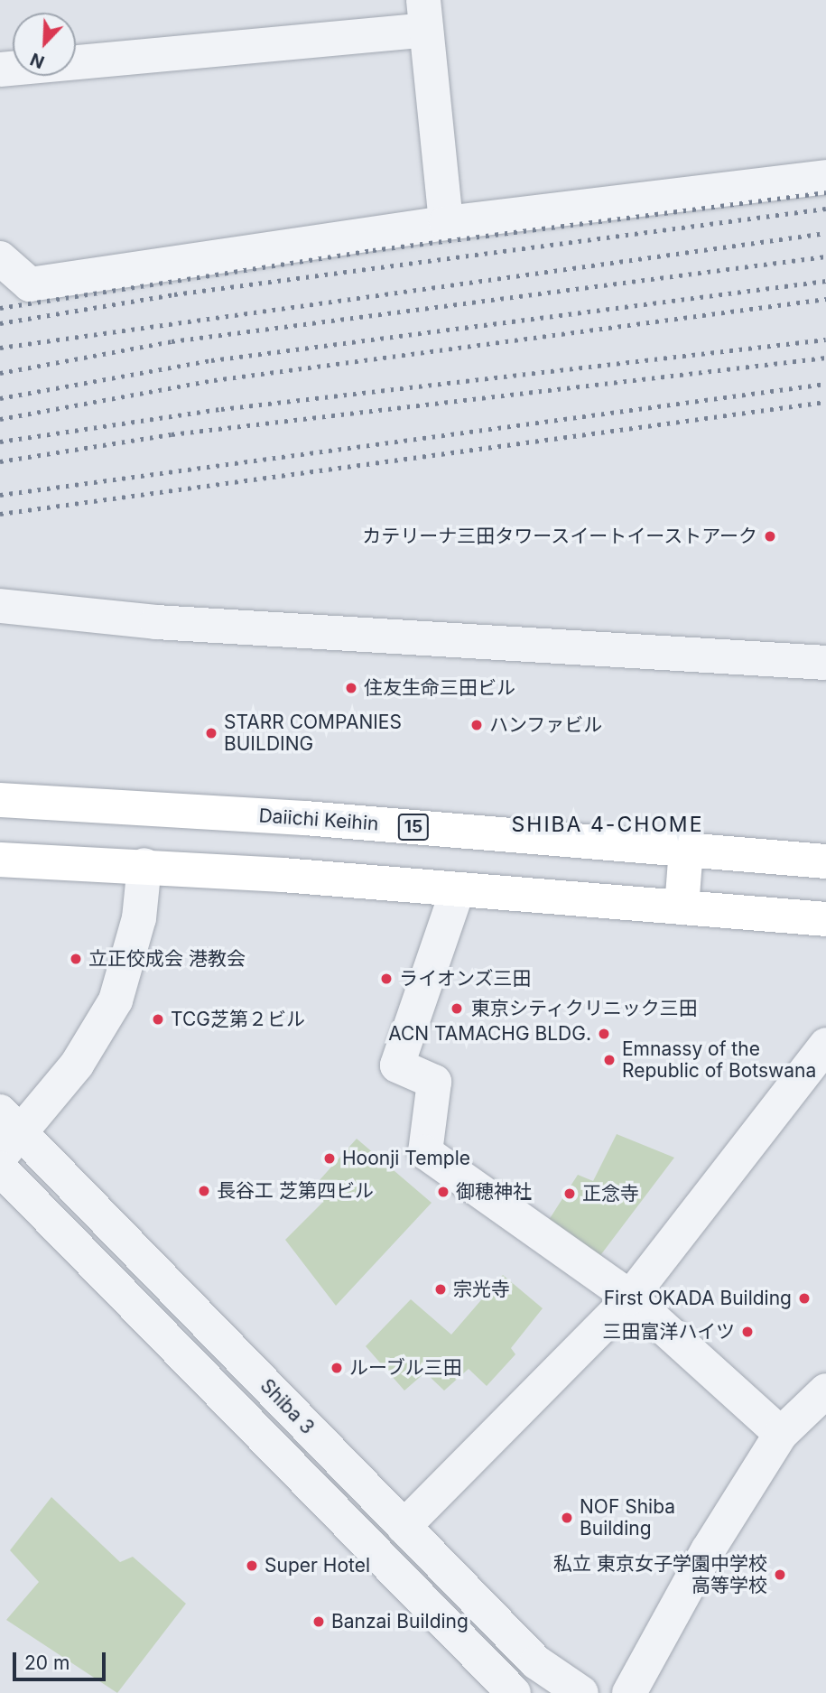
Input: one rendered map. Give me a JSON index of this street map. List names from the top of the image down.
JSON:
{
  "streets": {
    "highway": ["Daiichi Keihin", "15"],
    "street": ["Shiba 3"]
  },
  "districts": ["SHIBA 4-CHOME"],
  "places": [
    "カテリーナ三田タワースイートイーストアーク",
    "住友生命三田ビル",
    "ハンファビル",
    "STARR COMPANIES BUILDING",
    "立正佼成会 港教会",
    "ライオンズ三田",
    "東京シティクリニック三田",
    "TCG芝第２ビル",
    "ACN TAMACHG BLDG.",
    "Emnassy of the Republic of Botswana",
    "Hoonji Temple",
    "長谷工 芝第四ビル",
    "御穂神社",
    "正念寺",
    "宗光寺",
    "First OKADA Building",
    "三田富洋ハイツ",
    "ルーブル三田",
    "NOF Shiba Building",
    "Super Hotel",
    "私立 東京女子学園中学校 高等学校",
    "Banzai Building"
  ],
  "scale_bar": "20 m",
  "north": "bottom left"
}
